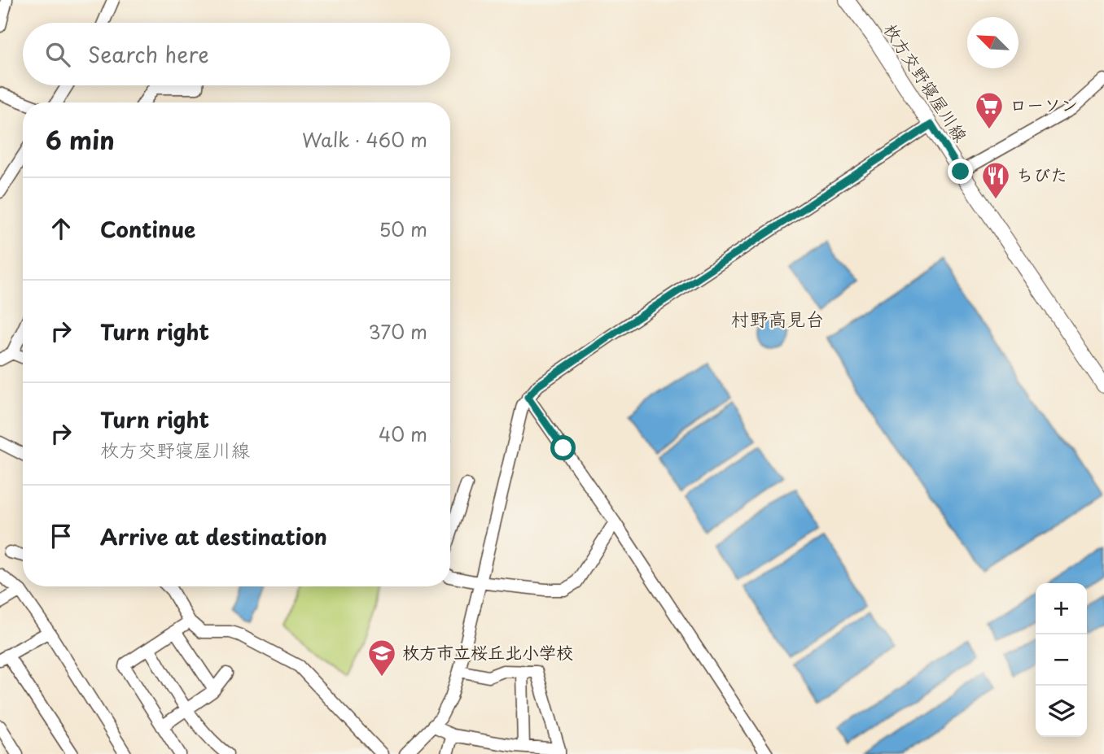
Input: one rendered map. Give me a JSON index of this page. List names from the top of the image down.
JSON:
{
  "streets": {
    "main road": ["枚方交野寝屋川線"]
  },
  "districts": ["村野高見台"],
  "places": {
    "supermarket": ["ローソン"],
    "restaurant": ["ちびた"],
    "school or university": ["枚方市立桜丘北小学校"]
  },
  "north": "top left",
  "page": {
    "search": "Search here",
    "heading": ["6 min", "Walk · 460 m"],
    "list": [
      ["Continue", "50 m"],
      ["Turn right", "370 m"],
      ["Turn right", "枚方交野寝屋川線", "40 m"],
      "Arrive at destination"
    ],
    "map_buttons": ["+", "−"]
  }
}
